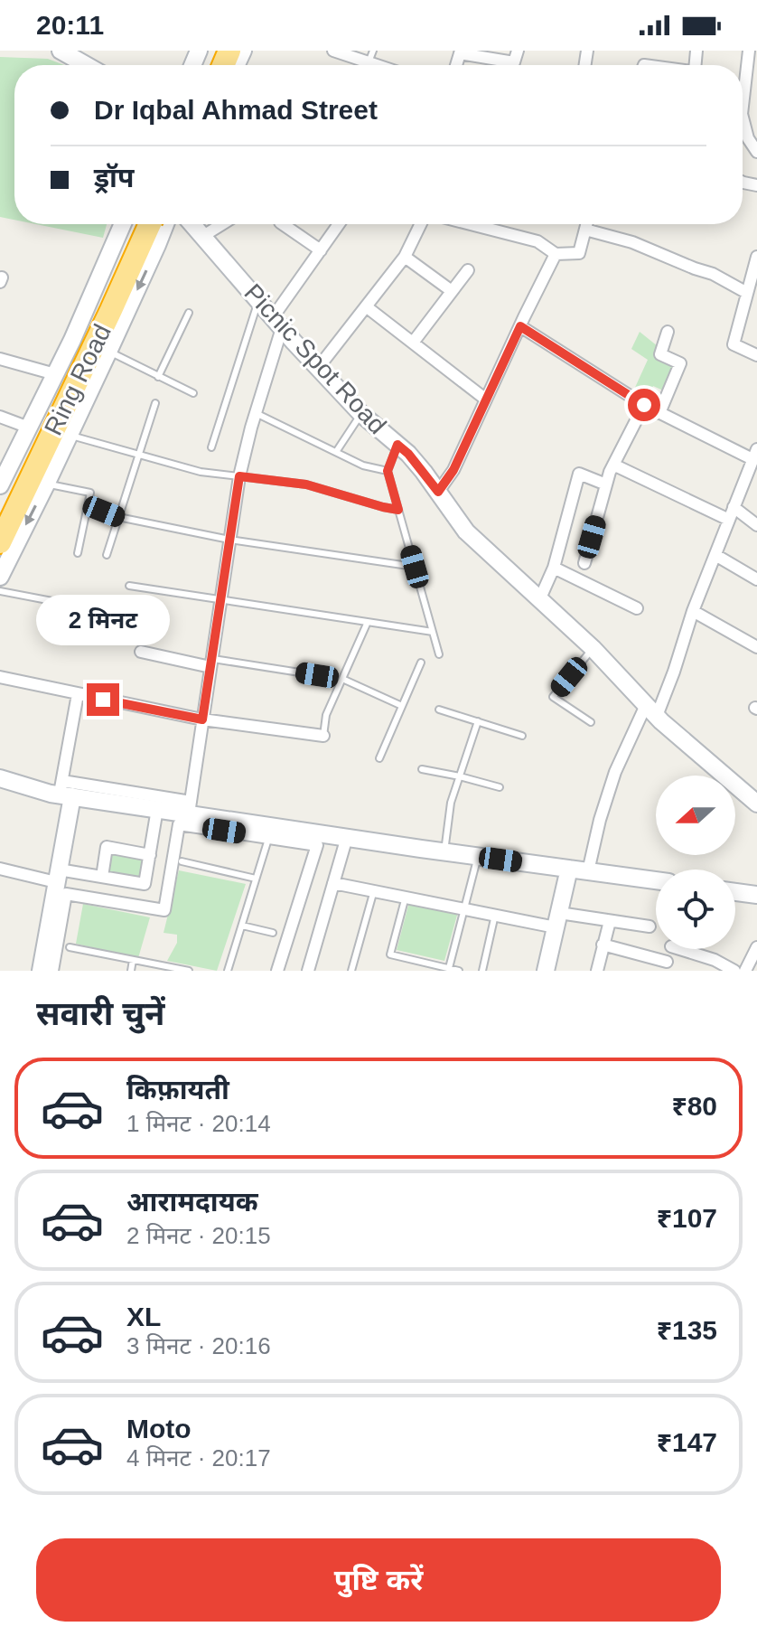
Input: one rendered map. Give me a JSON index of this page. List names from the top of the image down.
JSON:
{
  "streets": {
    "highway": ["Ring Road"],
    "street": ["Picnic Spot Road"]
  },
  "north": "left",
  "page": {
    "status": "20:11",
    "banner": ["Dr Iqbal Ahmad Street", "ड्रॉप"],
    "bubble": "2 मिनट",
    "heading": "सवारी चुनें",
    "list": [
      {
        "name": "किफ़ायती",
        "note": "1 मिनट · 20:14",
        "value": "₹80"
      },
      {
        "name": "आरामदायक",
        "note": "2 मिनट · 20:15",
        "value": "₹107"
      },
      {
        "name": "XL",
        "note": "3 मिनट · 20:16",
        "value": "₹135"
      },
      {
        "name": "Moto",
        "note": "4 मिनट · 20:17",
        "value": "₹147"
      }
    ],
    "buttons": "पुष्टि करें"
  }
}
